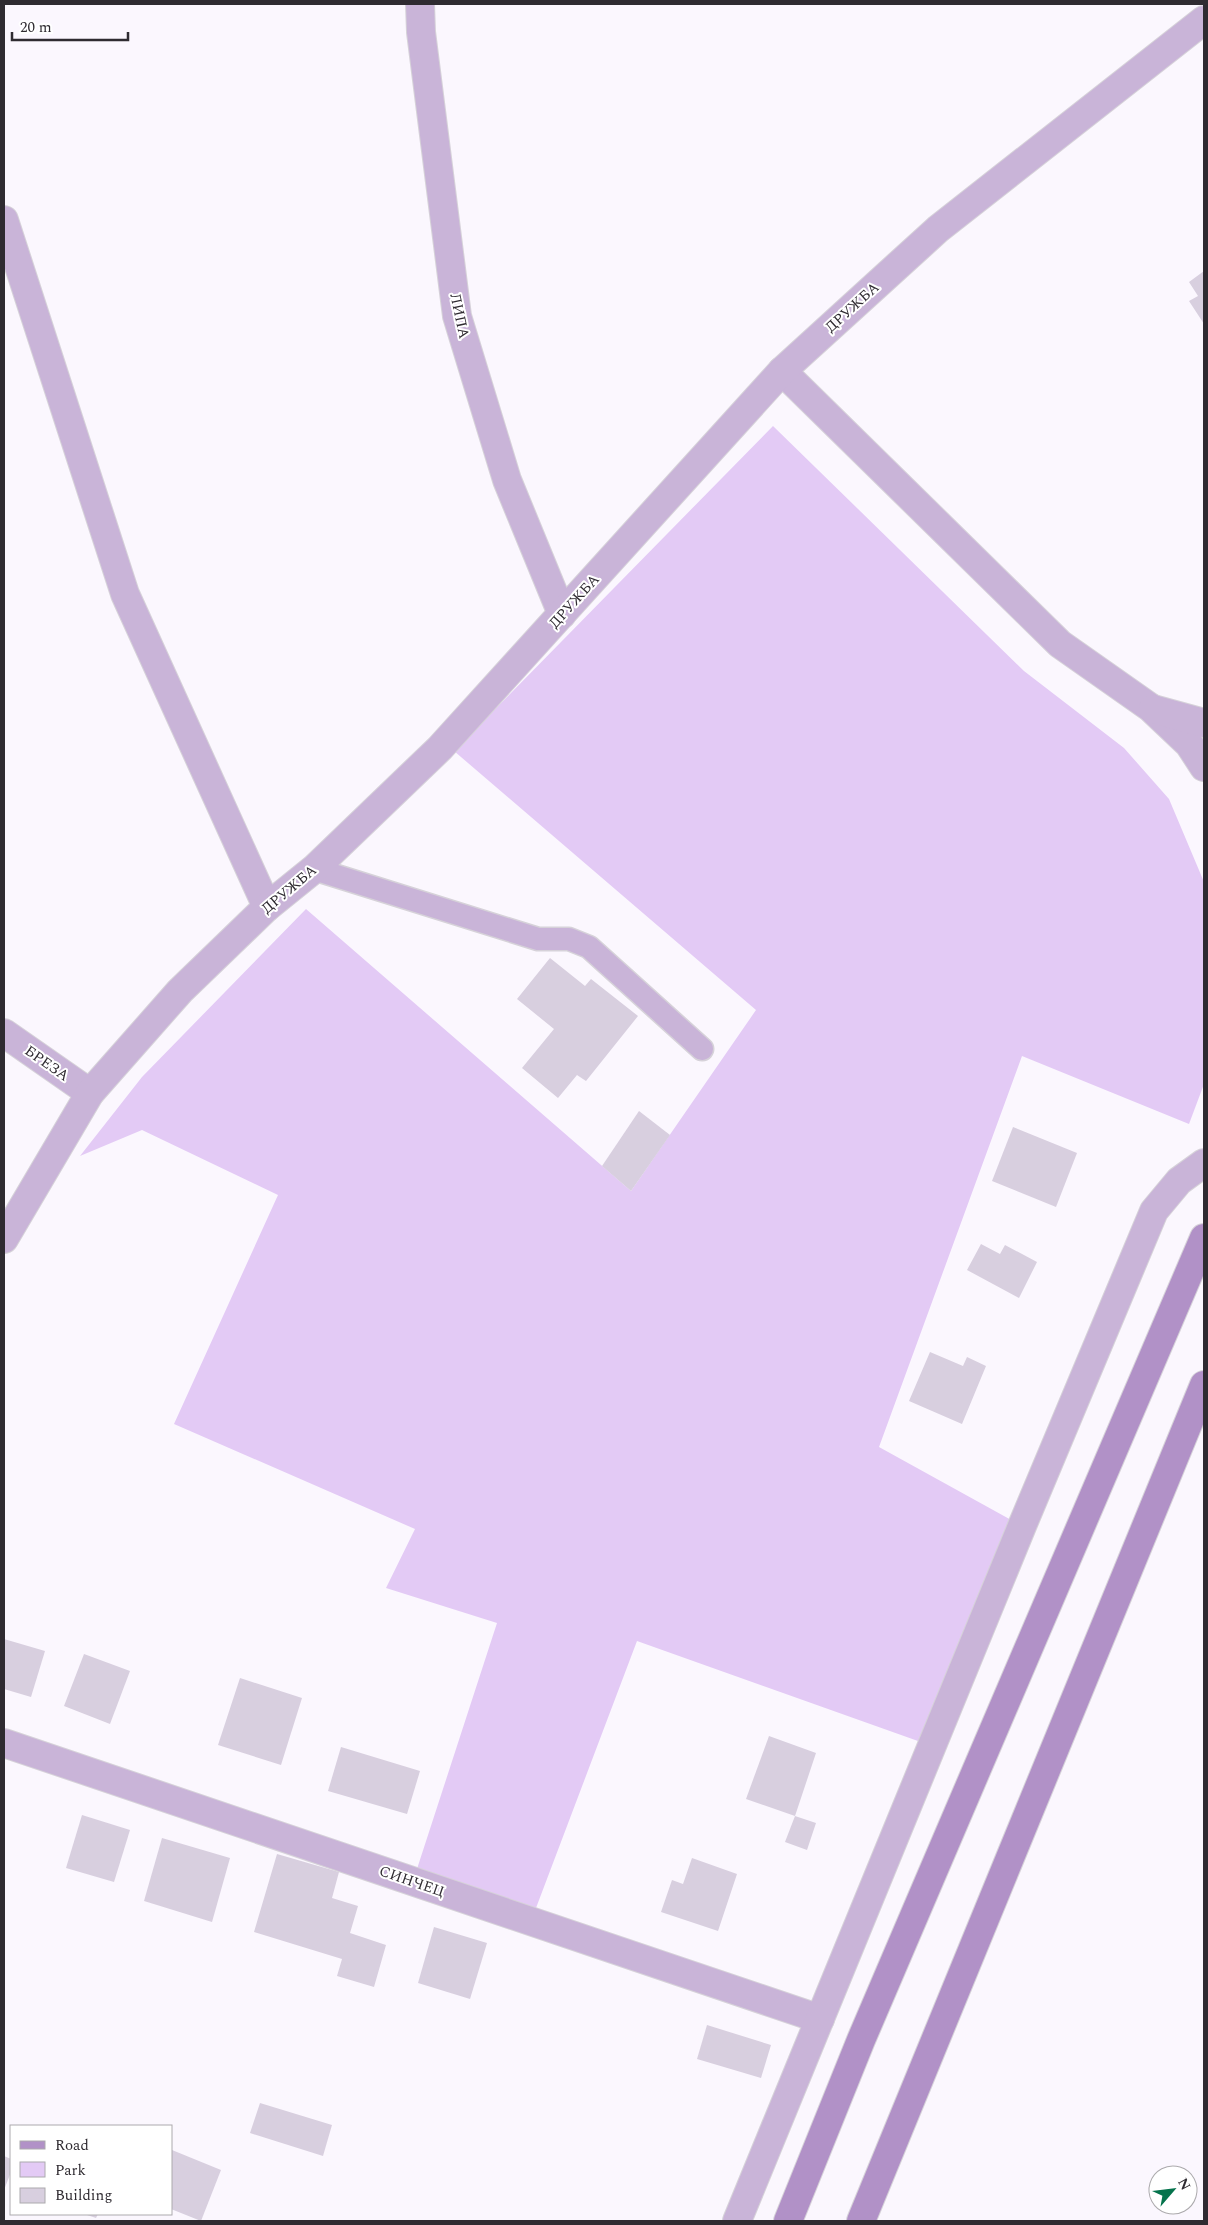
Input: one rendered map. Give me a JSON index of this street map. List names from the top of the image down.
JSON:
{
  "streets": {
    "street": [
      "ДРУЖБА",
      "ЛИПА",
      "БРЕЗА",
      "СИНЧЕЦ"
    ]
  },
  "crossings": [
    ["ДРУЖБА", "ЛИПА"],
    ["ДРУЖБА", "БРЕЗА"]
  ],
  "legend": ["Road", "Park", "Building"],
  "scale_bar": "20 m",
  "north": "top right"
}
